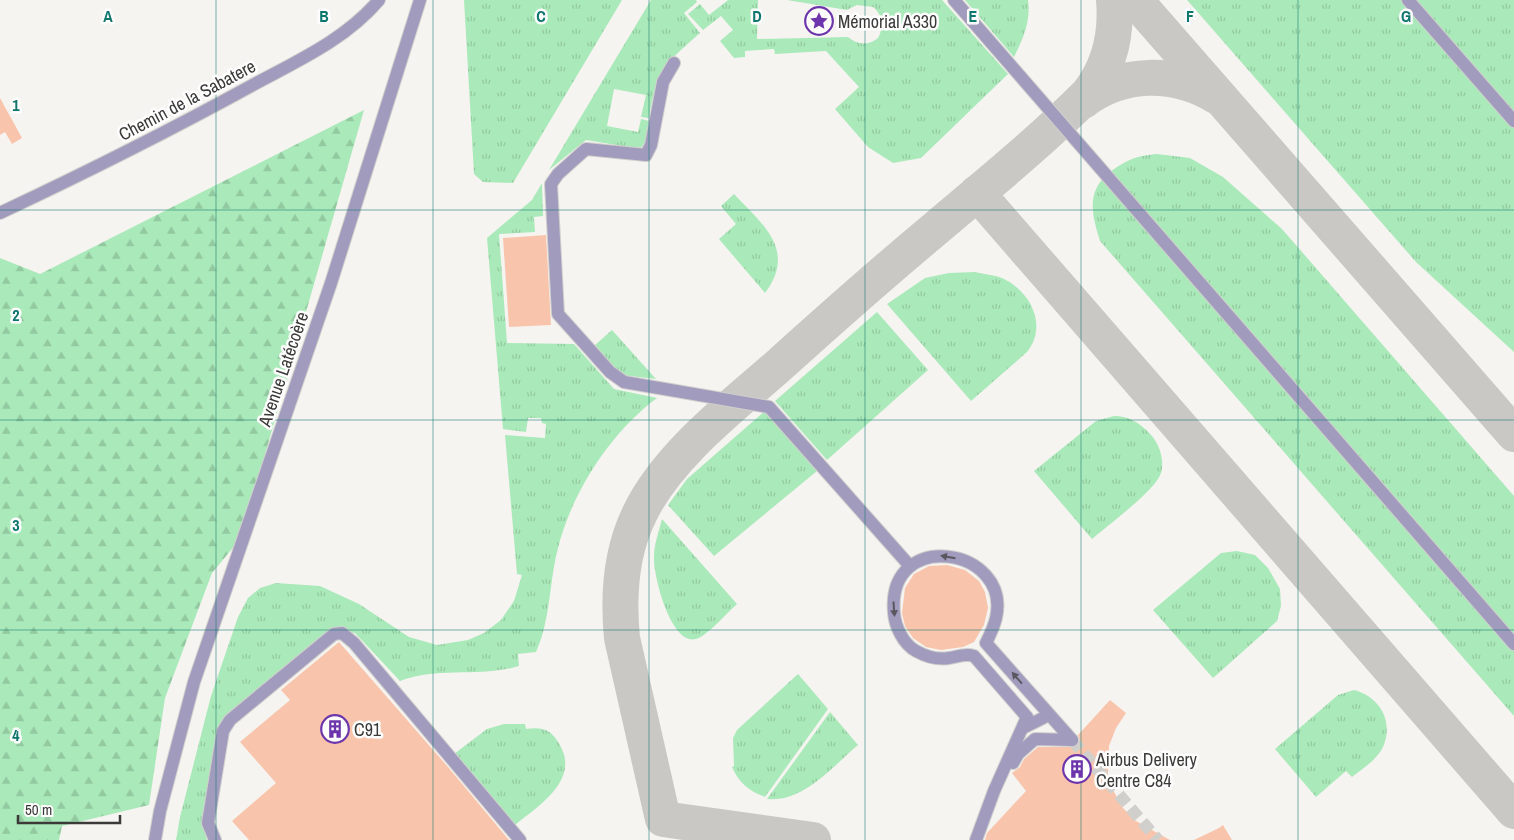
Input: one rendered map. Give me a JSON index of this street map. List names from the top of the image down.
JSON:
{
  "streets": {
    "street": ["Chemin de la Sabatere", "Avenue Latécoère"]
  },
  "places": {
    "place": ["Mémorial A330"],
    "building": ["C91", "Airbus Delivery Centre C84"]
  },
  "scale_bar": "50 m",
  "grid": {
    "columns": [
      "A",
      "B",
      "C",
      "D",
      "E",
      "F",
      "G"
    ],
    "rows": [
      "1",
      "2",
      "3",
      "4"
    ]
  }
}
